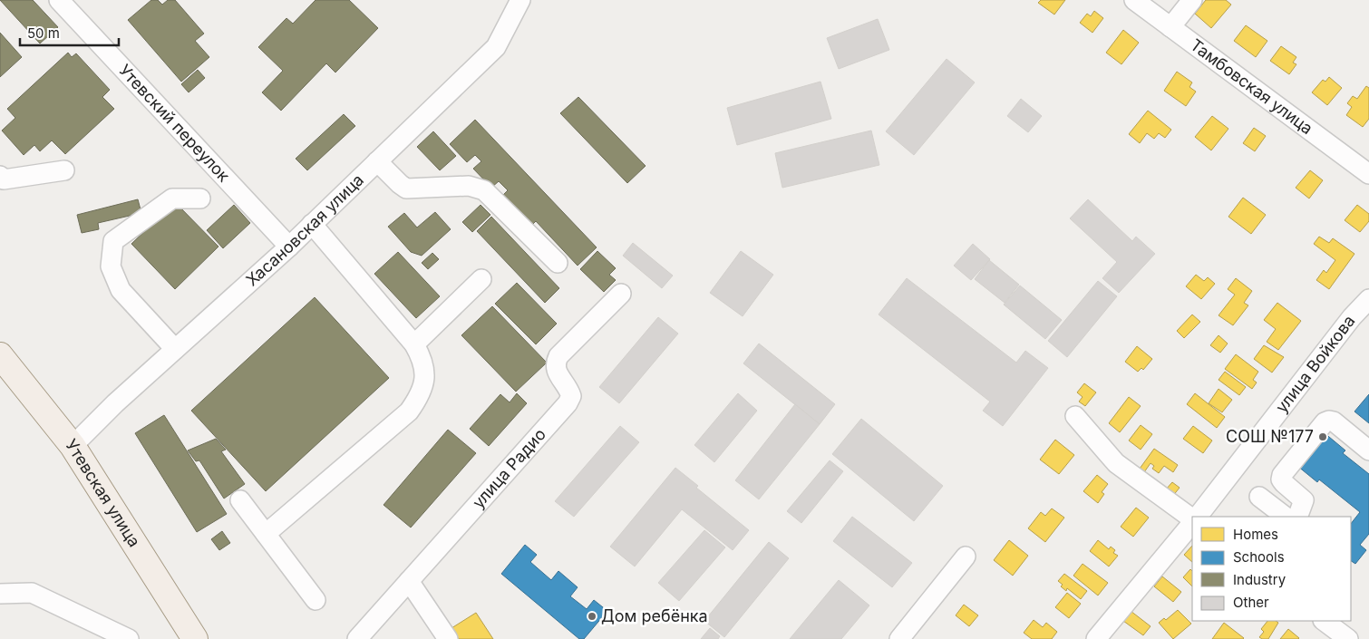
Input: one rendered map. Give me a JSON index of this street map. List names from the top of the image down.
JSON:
{
  "streets": {
    "main road": ["Утевская улица"],
    "street": [
      "Тамбовская улица",
      "Утевский переулок",
      "Хасановская улица",
      "улица Войкова",
      "улица Радио"
    ]
  },
  "crossings": [
    ["Утевский переулок", "Хасановская улица"],
    ["Хасановская улица", "Утевская улица"]
  ],
  "places": ["СОШ №177", "Дом ребёнка"],
  "legend": [
    "Homes",
    "Schools",
    "Industry",
    "Other"
  ],
  "scale_bar": "50 m"
}
